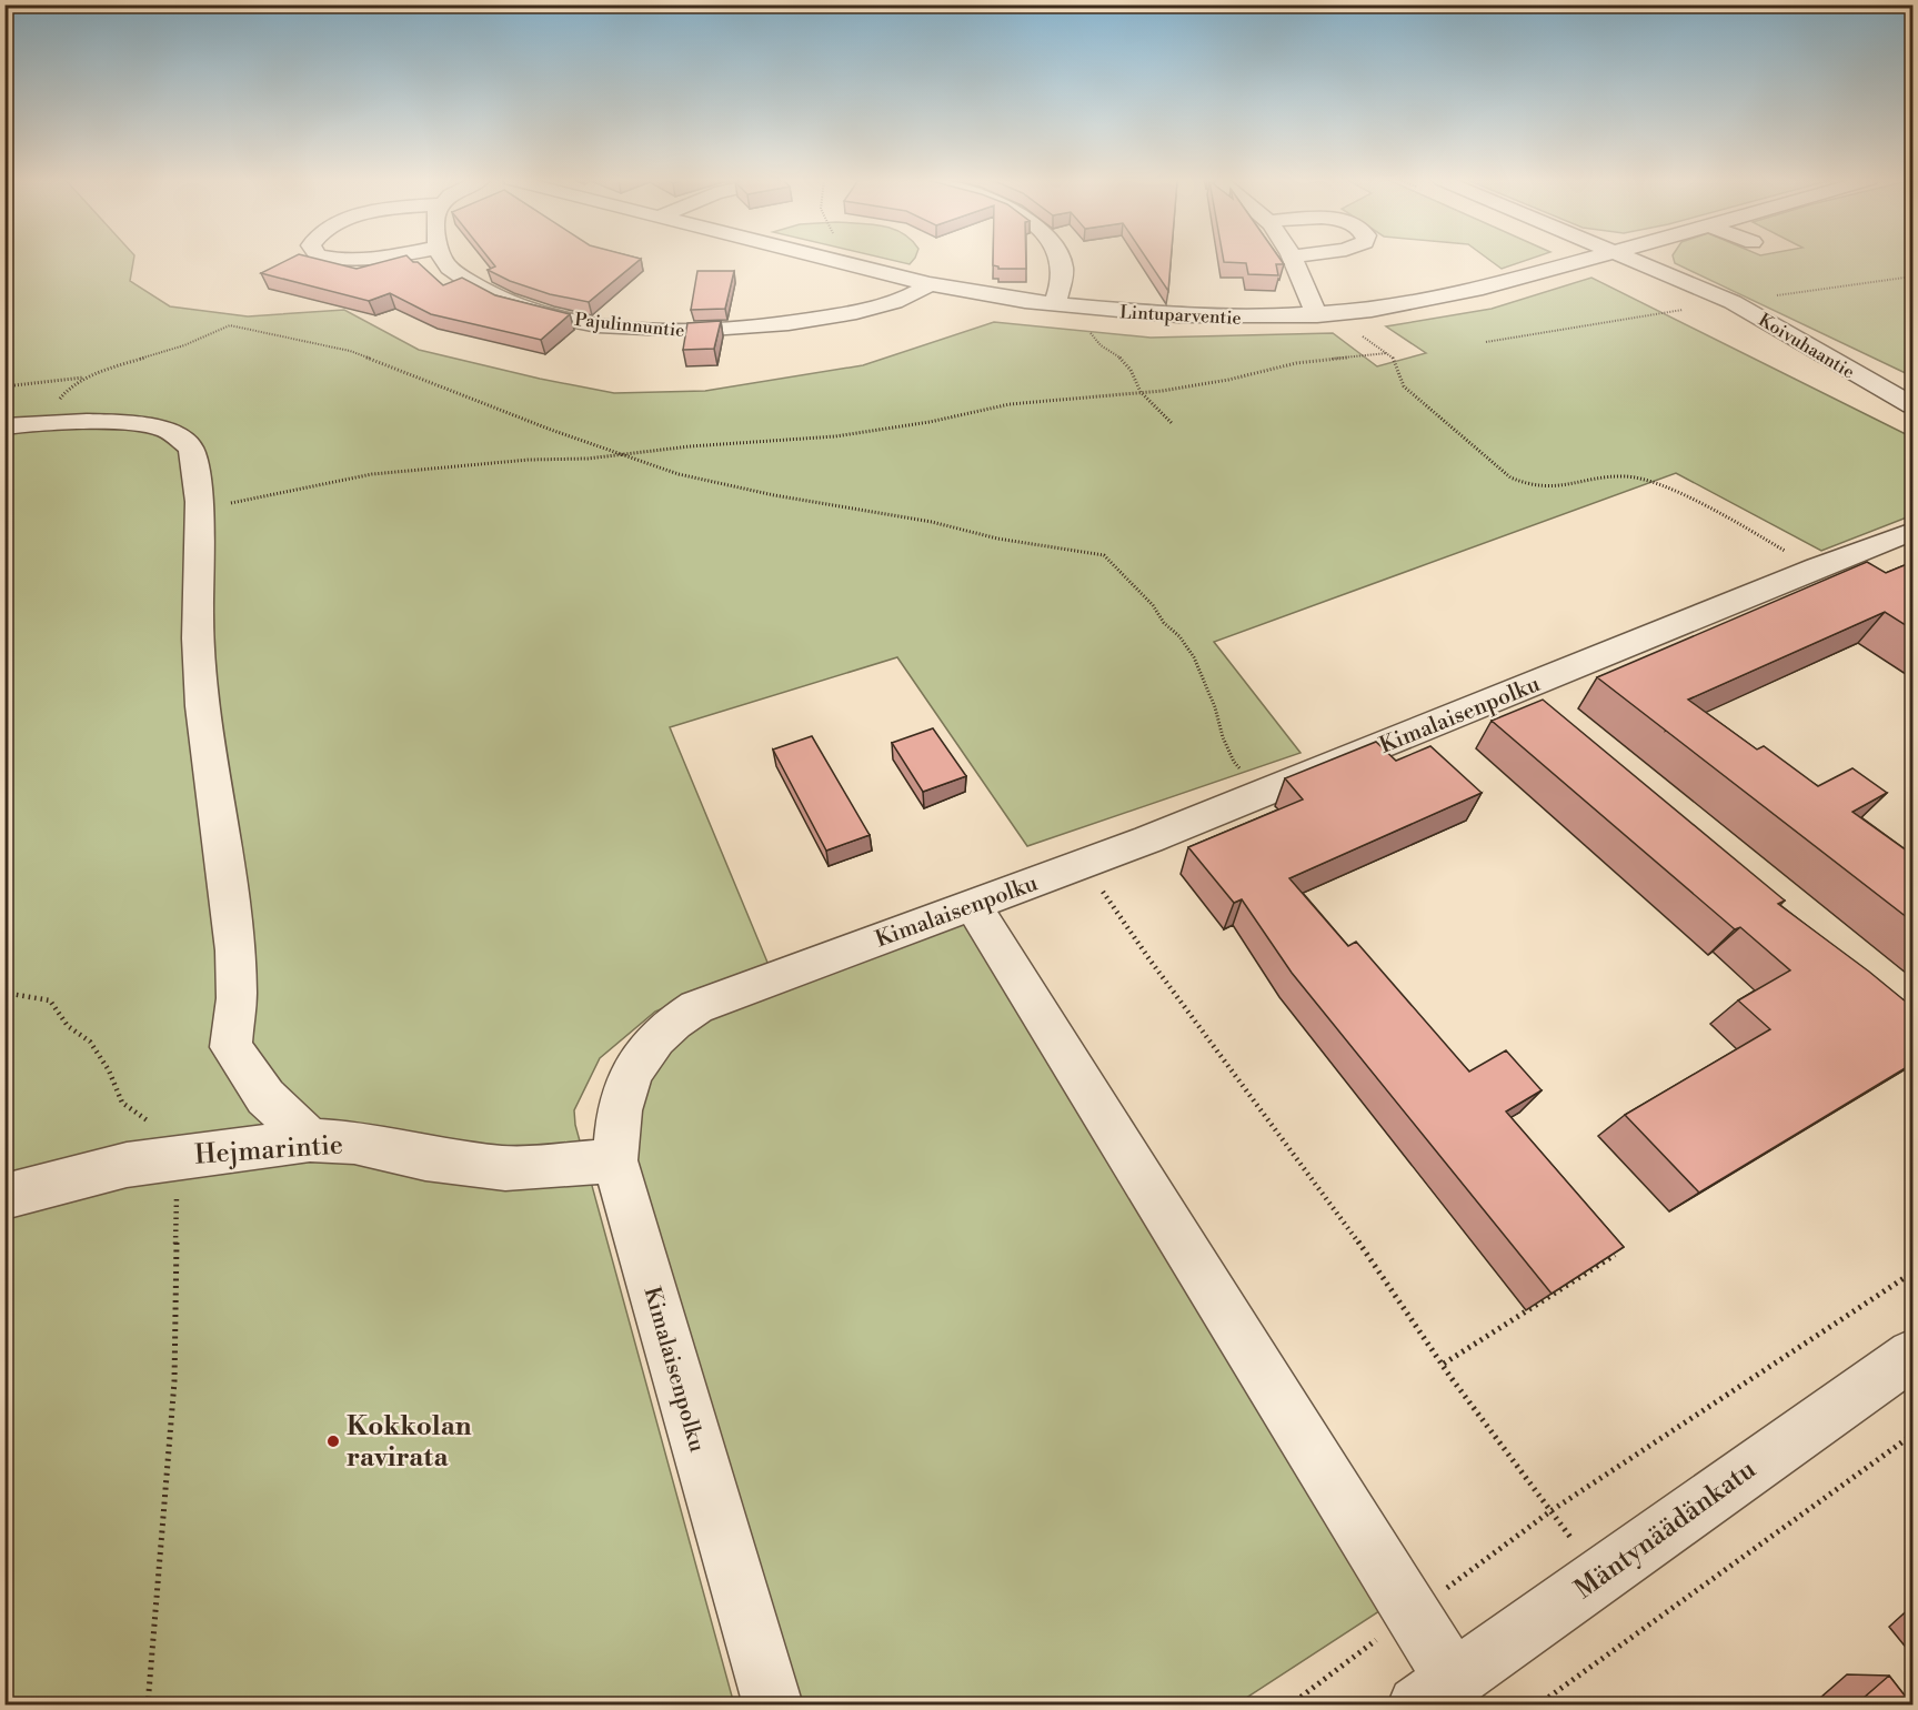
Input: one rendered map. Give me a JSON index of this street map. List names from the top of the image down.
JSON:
{
  "streets": {
    "street": [
      "Lintuparventie",
      "Pajulinnuntie",
      "Koivuhaantie",
      "Kimalaisenpolku",
      "Hejmarintie",
      "Mäntynäädänkatu"
    ]
  },
  "crossings": [
    ["Lintuparventie", "Pajulinnuntie"],
    ["Kimalaisenpolku", "Hejmarintie"]
  ],
  "places": ["Kokkolan ravirata"]
}
